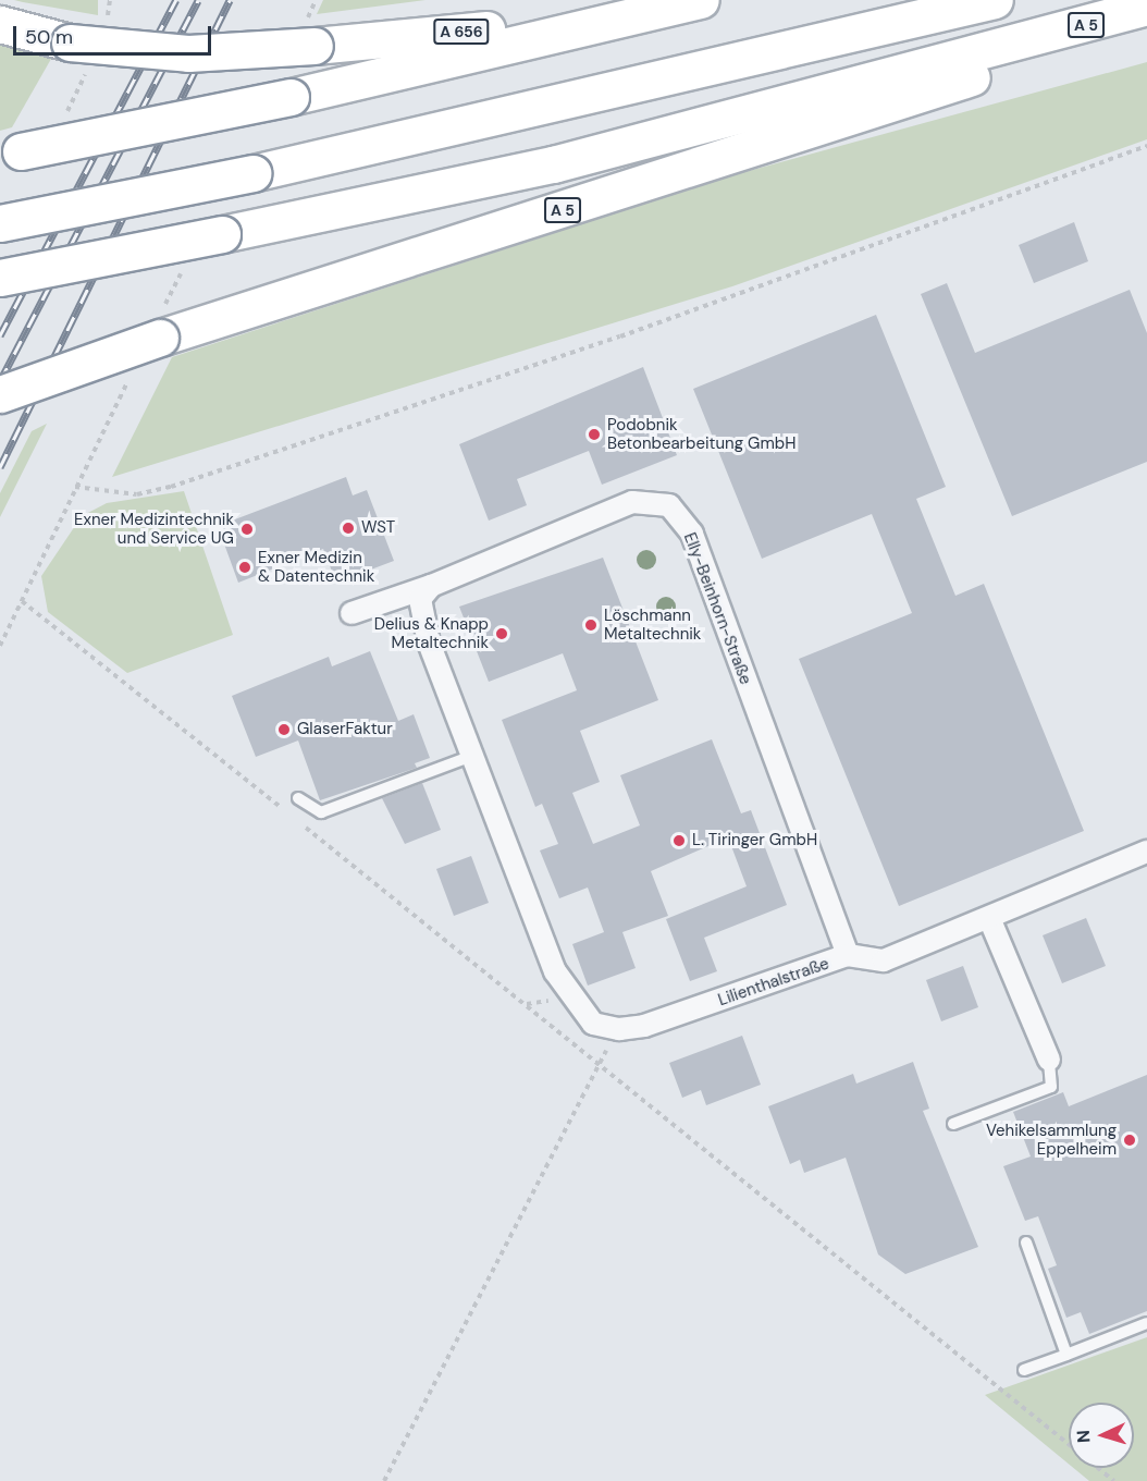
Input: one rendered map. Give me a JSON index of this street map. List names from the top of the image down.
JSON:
{
  "streets": {
    "highway": ["A 5", "A 656"],
    "street": ["Elly-Beinhorn-Straße", "Lilienthalstraße"]
  },
  "crossings": [
    ["Elly-Beinhorn-Straße", "Lilienthalstraße"]
  ],
  "places": [
    "Podobnik Betonbearbeitung GmbH",
    "WST",
    "Exner Medizintechnik und Service UG",
    "Exner Medizin & Datentechnik",
    "Löschmann Metaltechnik",
    "Delius & Knapp Metaltechnik",
    "GlaserFaktur",
    "L. Tiringer GmbH",
    "Vehikelsammlung Eppelheim"
  ],
  "scale_bar": "50 m",
  "north": "left"
}
